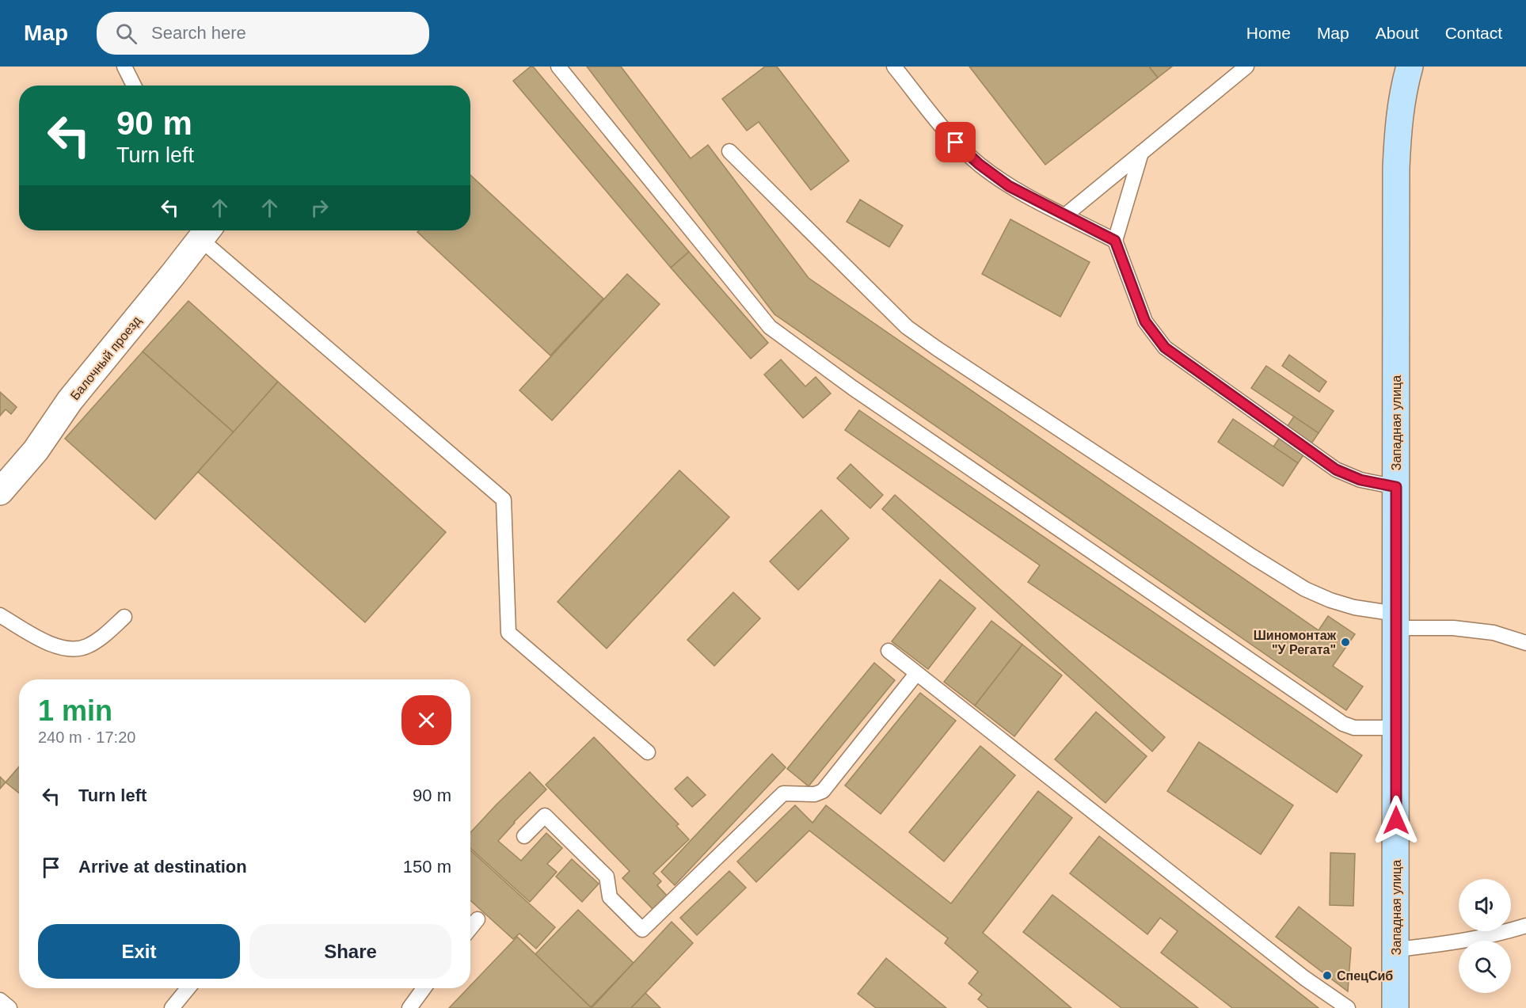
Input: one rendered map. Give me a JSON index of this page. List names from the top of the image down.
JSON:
{
  "streets": {
    "street": ["Балочный проезд", "Западная улица"]
  },
  "places": ["Шиномонтаж \"У Регата\"", "СпецСиб"],
  "page": {
    "header": "Map",
    "search": "Search here",
    "nav": [
      "Home",
      "Map",
      "About",
      "Contact"
    ],
    "turn": ["90 m", "Turn left"],
    "heading": ["1 min", "240 m · 17:20"],
    "list": [
      {
        "name": "Turn left",
        "value": "90 m"
      },
      {
        "name": "Arrive at destination",
        "value": "150 m"
      }
    ],
    "buttons": ["Exit", "Share"]
  }
}
